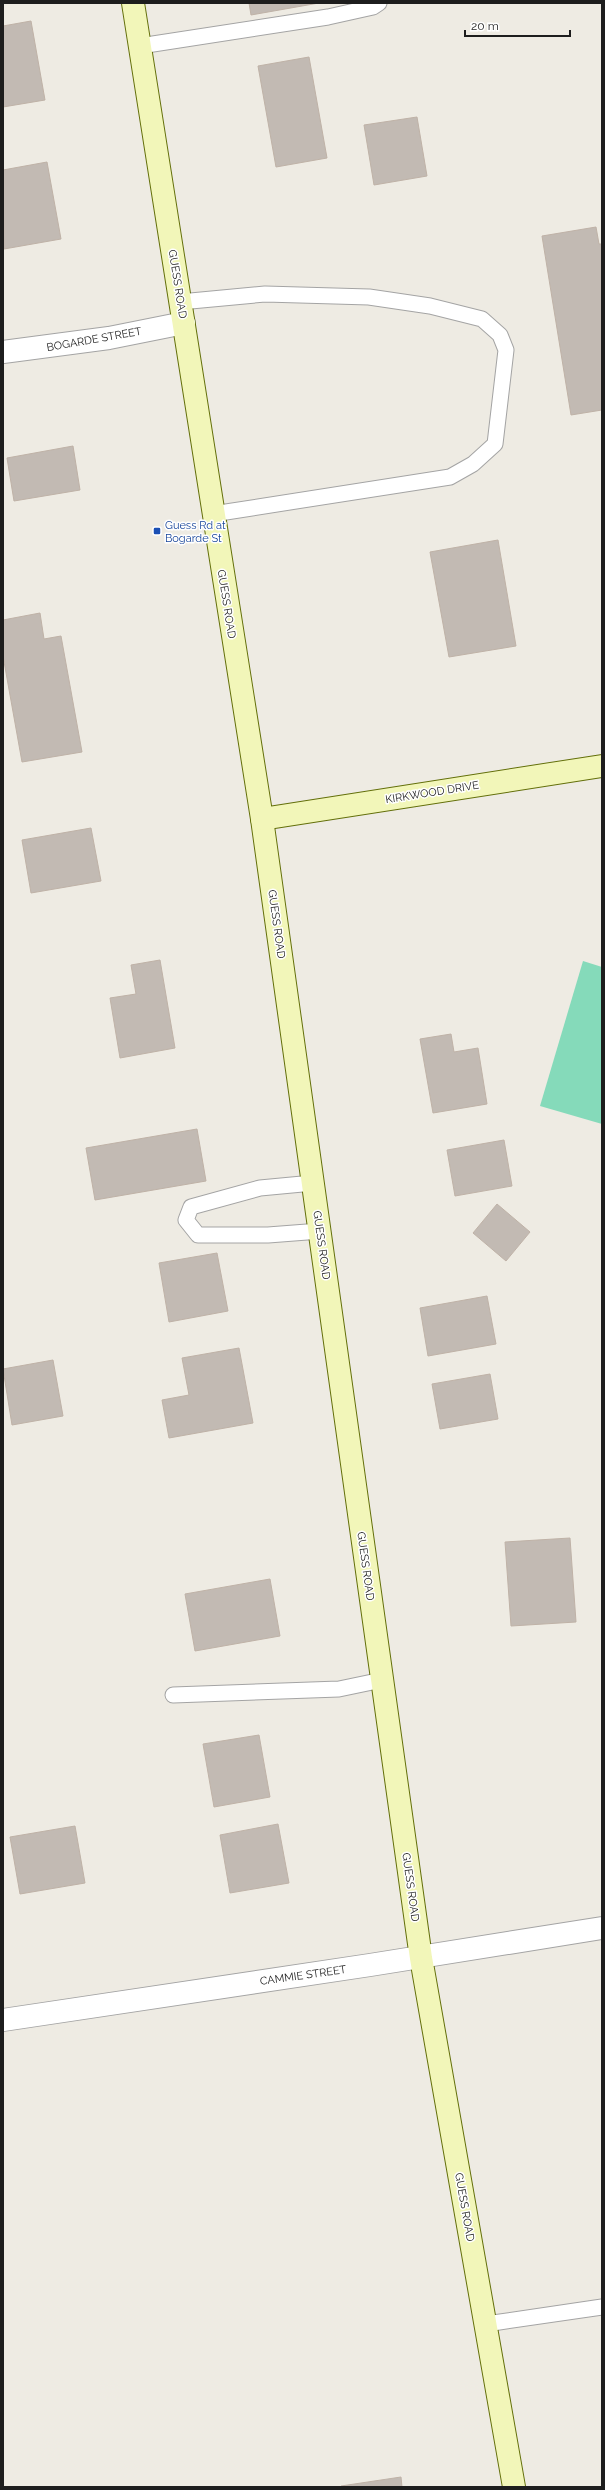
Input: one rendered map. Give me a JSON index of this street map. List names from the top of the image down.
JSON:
{
  "streets": {
    "main road": ["GUESS ROAD", "KIRKWOOD DRIVE"],
    "street": ["BOGARDE STREET", "CAMMIE STREET"]
  },
  "crossings": [
    ["GUESS ROAD", "BOGARDE STREET"],
    ["GUESS ROAD", "KIRKWOOD DRIVE"],
    ["GUESS ROAD", "CAMMIE STREET"]
  ],
  "places": {
    "transit": ["Guess Rd at Bogarde St"]
  },
  "scale_bar": "20 m"
}
